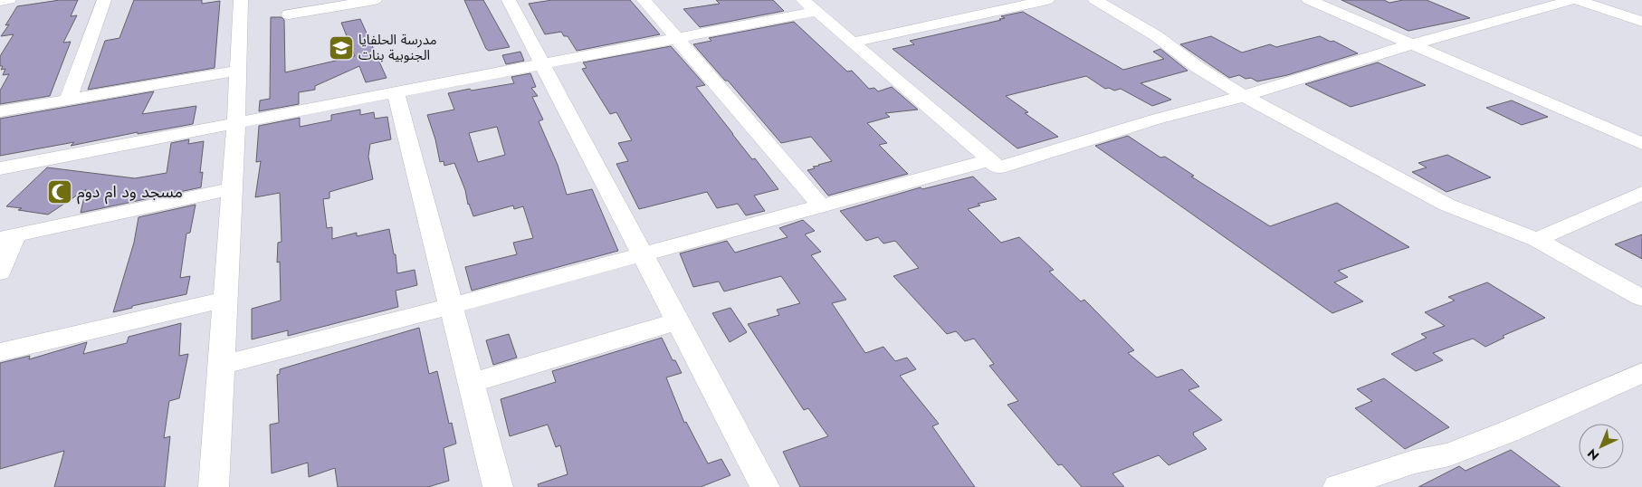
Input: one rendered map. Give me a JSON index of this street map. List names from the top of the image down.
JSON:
{
  "places": {
    "school or university": ["مدرسة الحلفايا الجنوبية بنات"],
    "mosque": ["مسجد ود ام دوم"]
  },
  "north": "bottom left"
}
